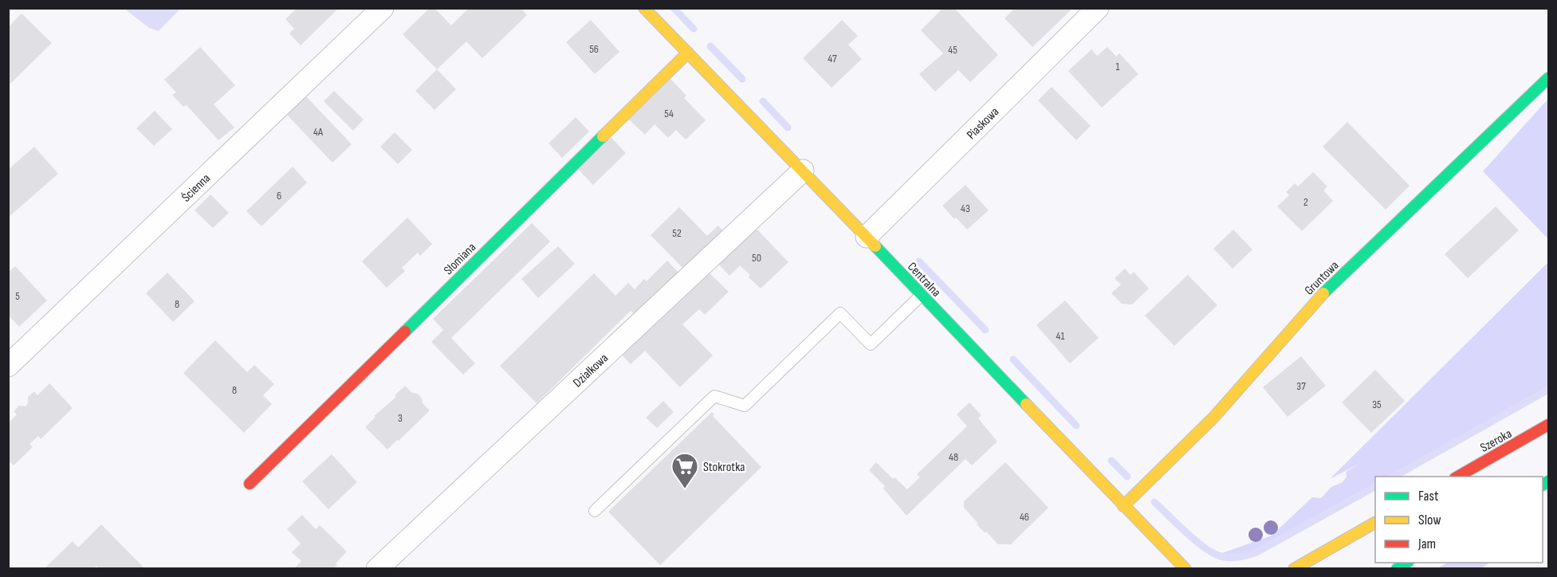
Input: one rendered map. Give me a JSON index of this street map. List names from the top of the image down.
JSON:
{
  "streets": {
    "street": [
      "Piaskowa",
      "Ścienna",
      "Słomiana",
      "Gruntowa",
      "Centralna",
      "Działkowa",
      "Szeroka"
    ]
  },
  "crossings": [
    ["Piaskowa", "Centralna"],
    ["Słomiana", "Centralna"],
    ["Gruntowa", "Centralna"],
    ["Centralna", "Działkowa"]
  ],
  "places": {
    "supermarket": ["Stokrotka"]
  },
  "house_numbers": [
    "56",
    "45",
    "47",
    "1",
    "54",
    "4A",
    "6",
    "2",
    "43",
    "52",
    "50",
    "5",
    "8",
    "41",
    "37",
    "8",
    "35",
    "3",
    "48",
    "46"
  ],
  "legend": ["Fast", "Slow", "Jam"]
}
